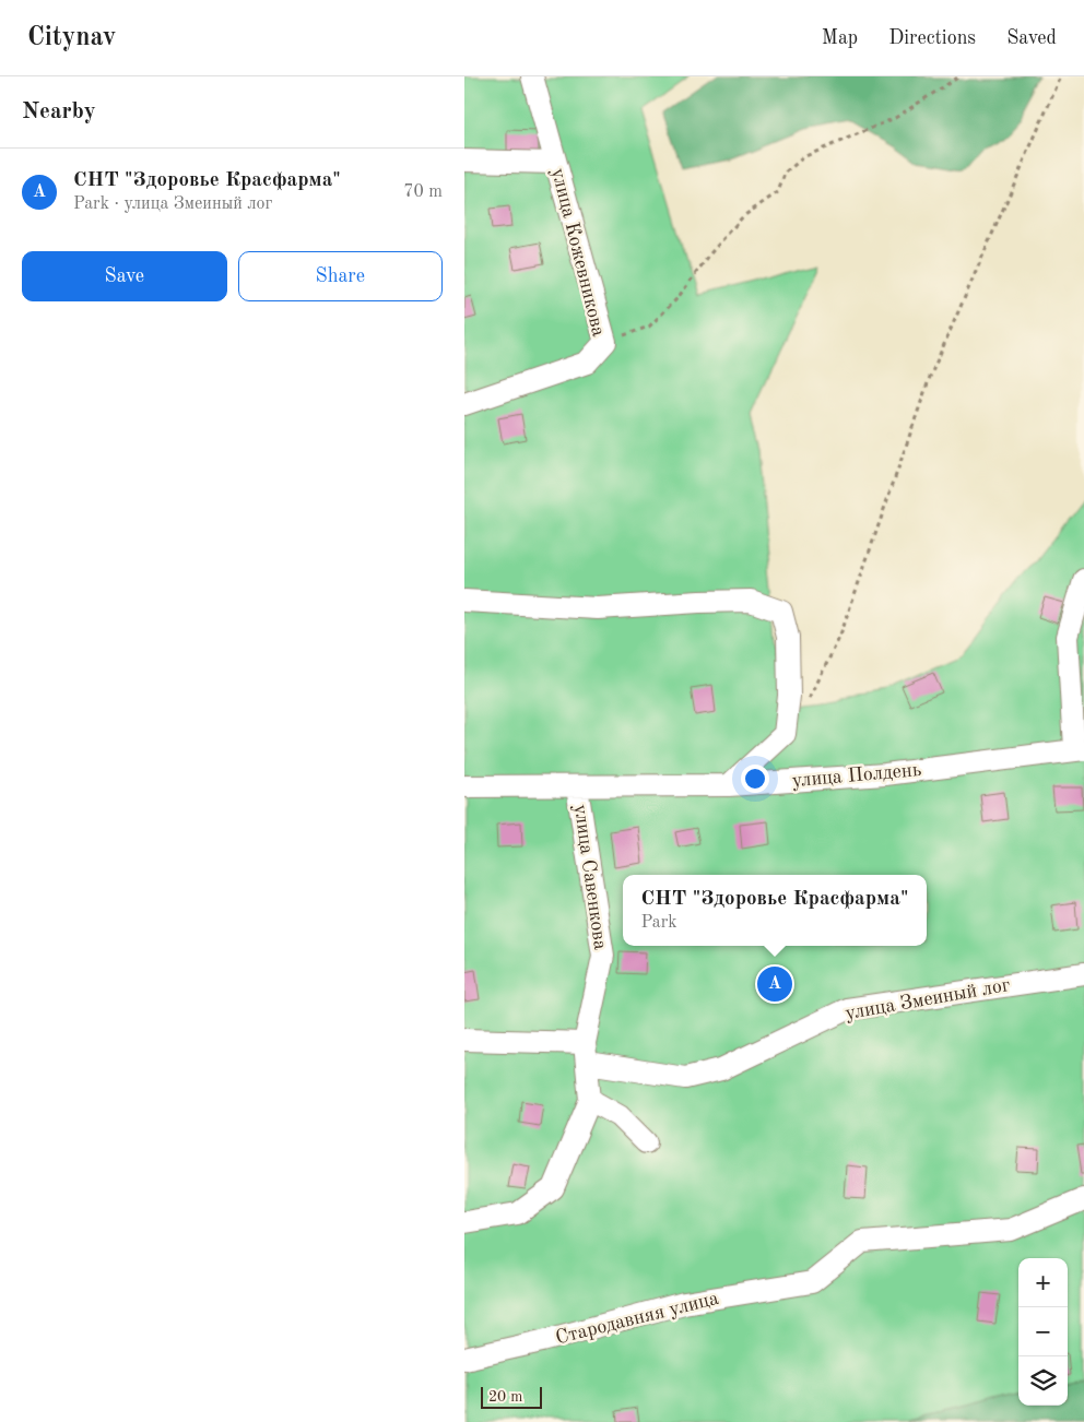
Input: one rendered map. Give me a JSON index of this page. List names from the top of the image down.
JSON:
{
  "streets": {
    "street": [
      "улица Кожевникова",
      "улица Полдень",
      "улица Савенкова",
      "улица Змеиный лог",
      "Стародавняя улица"
    ]
  },
  "crossings": [
    ["улица Полдень", "улица Савенкова"],
    ["улица Савенкова", "улица Змеиный лог"]
  ],
  "scale_bar": "20 m",
  "page": {
    "header": "Citynav",
    "nav": ["Map", "Directions", "Saved"],
    "heading": "Nearby",
    "list": [
      {
        "mark": "A",
        "name": "СНТ \"Здоровье Красфарма\"",
        "note": "Park · улица Змеиный лог",
        "value": "70 m"
      }
    ],
    "buttons": ["Save", "Share"],
    "popup": ["СНТ \"Здоровье Красфарма\"", "Park"],
    "pins": "A",
    "map_buttons": ["+", "−"],
    "scale": "20 m"
  }
}
